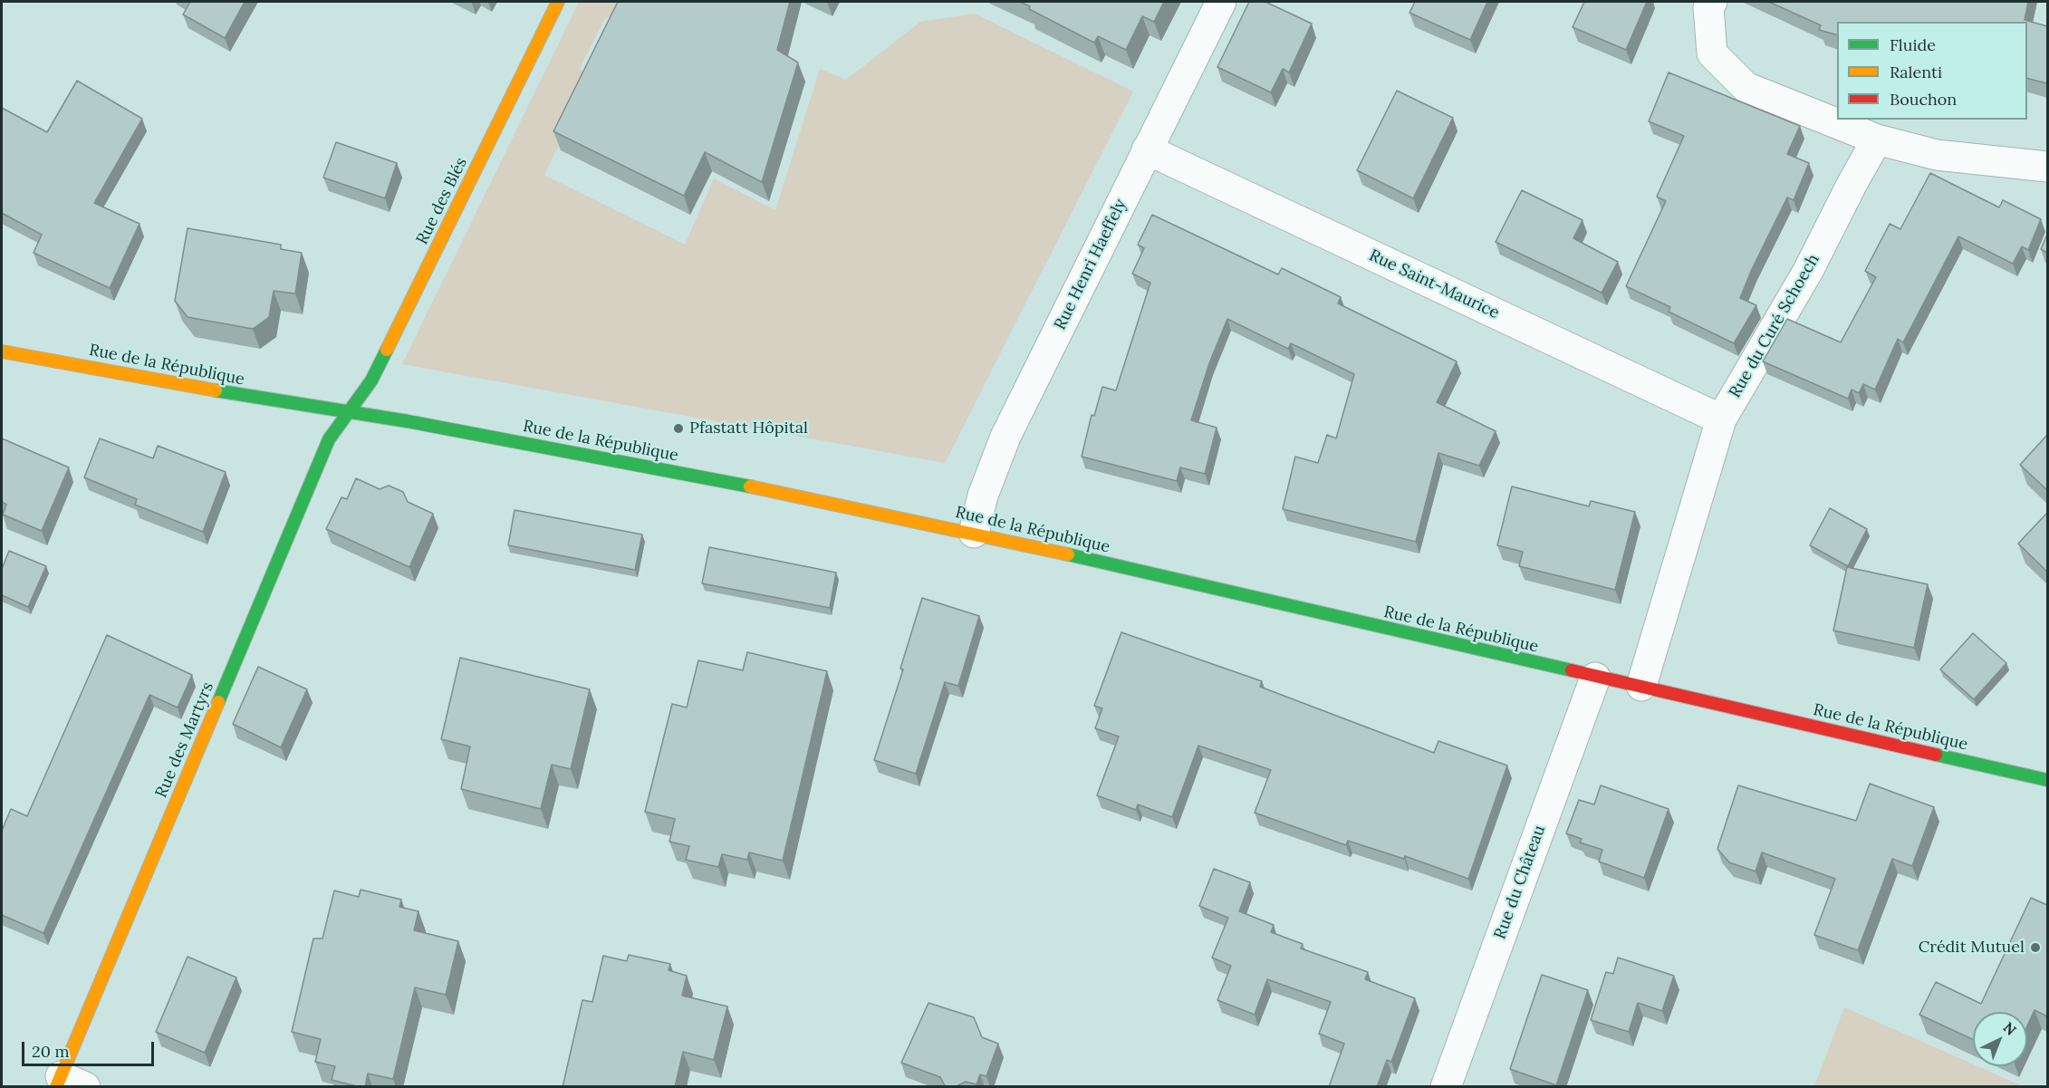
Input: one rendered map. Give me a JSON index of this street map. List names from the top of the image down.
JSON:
{
  "streets": {
    "main road": ["Rue des Blés", "Rue de la République", "Rue des Martyrs"],
    "street": [
      "Rue Henri Haeffely",
      "Rue Saint-Maurice",
      "Rue du Curé Schoech",
      "Rue du Château"
    ]
  },
  "crossings": [
    ["Rue des Blés", "Rue de la République"],
    ["Rue des Blés", "Rue des Martyrs"],
    ["Rue Henri Haeffely", "Rue Saint-Maurice"],
    ["Rue Henri Haeffely", "Rue de la République"],
    ["Rue Saint-Maurice", "Rue du Curé Schoech"],
    ["Rue du Curé Schoech", "Rue de la République"],
    ["Rue de la République", "Rue des Martyrs"],
    ["Rue de la République", "Rue du Château"]
  ],
  "places": ["Pfastatt Hôpital", "Crédit Mutuel"],
  "legend": ["Fluide", "Ralenti", "Bouchon"],
  "scale_bar": "20 m",
  "north": "top right"
}
